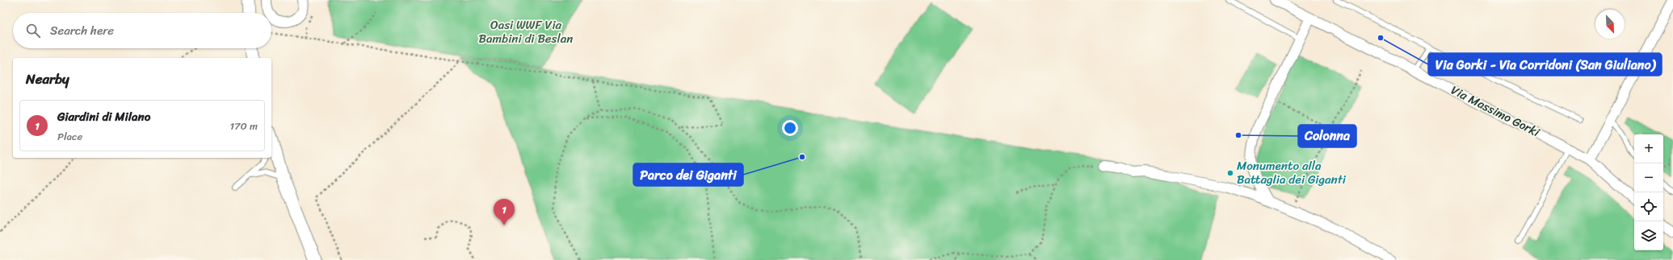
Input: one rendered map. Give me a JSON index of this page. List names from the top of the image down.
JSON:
{
  "streets": {
    "street": ["Via Massimo Gorki"]
  },
  "parks": ["Oasi WWF Via Bambini di Beslan"],
  "places": [
    "Via Gorki - Via Corridoni (San Giuliano)",
    "Colonna",
    "Parco dei Giganti",
    "Monumento alla Battaglia dei Giganti"
  ],
  "north": "bottom right",
  "page": {
    "search": "Search here",
    "heading": "Nearby",
    "list": [
      {
        "mark": "1",
        "name": "Giardini di Milano",
        "note": "Place",
        "value": "170 m"
      }
    ],
    "map_buttons": ["+", "−"],
    "pins": "1"
  }
}
